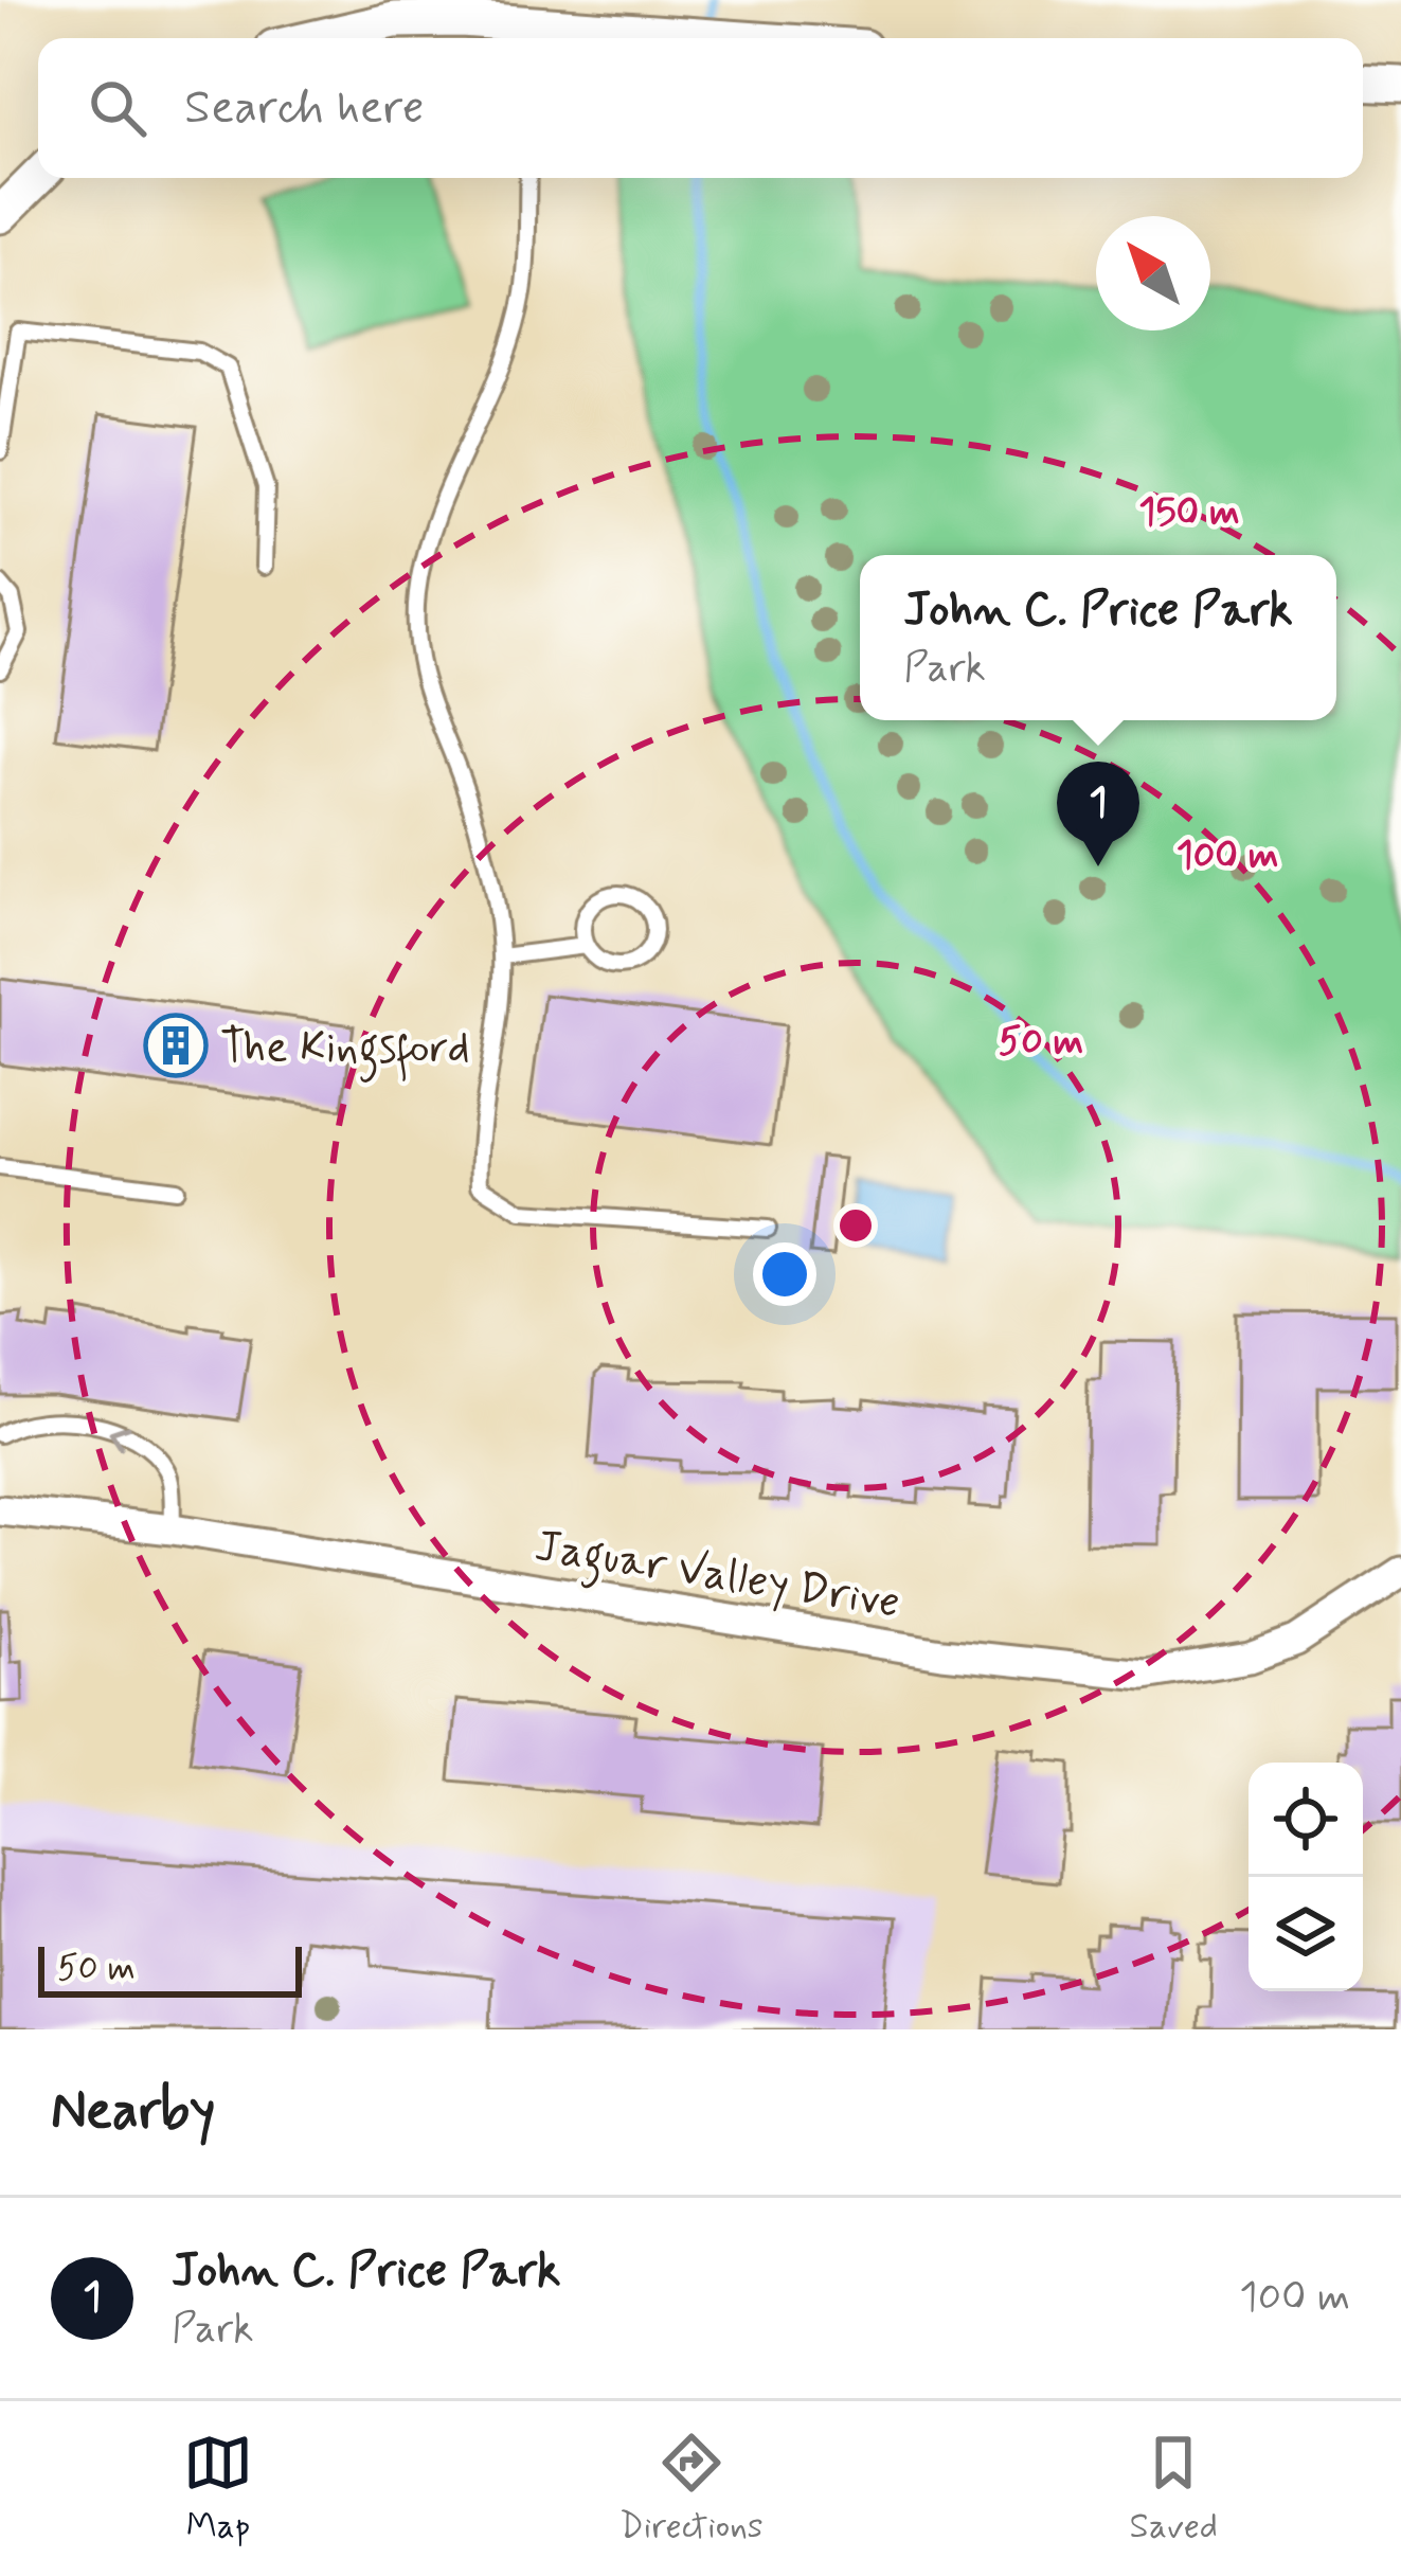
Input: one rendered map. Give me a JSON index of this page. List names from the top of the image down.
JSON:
{
  "streets": {
    "street": ["Jaguar Valley Drive"]
  },
  "places": {
    "building": ["The Kingsford"]
  },
  "scale_bar": "50 m",
  "north": "top left",
  "page": {
    "search": "Search here",
    "popup": ["John C. Price Park", "Park"],
    "pins": "1",
    "scale": "50 m",
    "heading": "Nearby",
    "list": [
      {
        "mark": "1",
        "name": "John C. Price Park",
        "note": "Park",
        "value": "100 m"
      }
    ],
    "nav": ["Map", "Directions", "Saved"]
  },
  "rings": ["150 m", "100 m", "50 m"]
}
